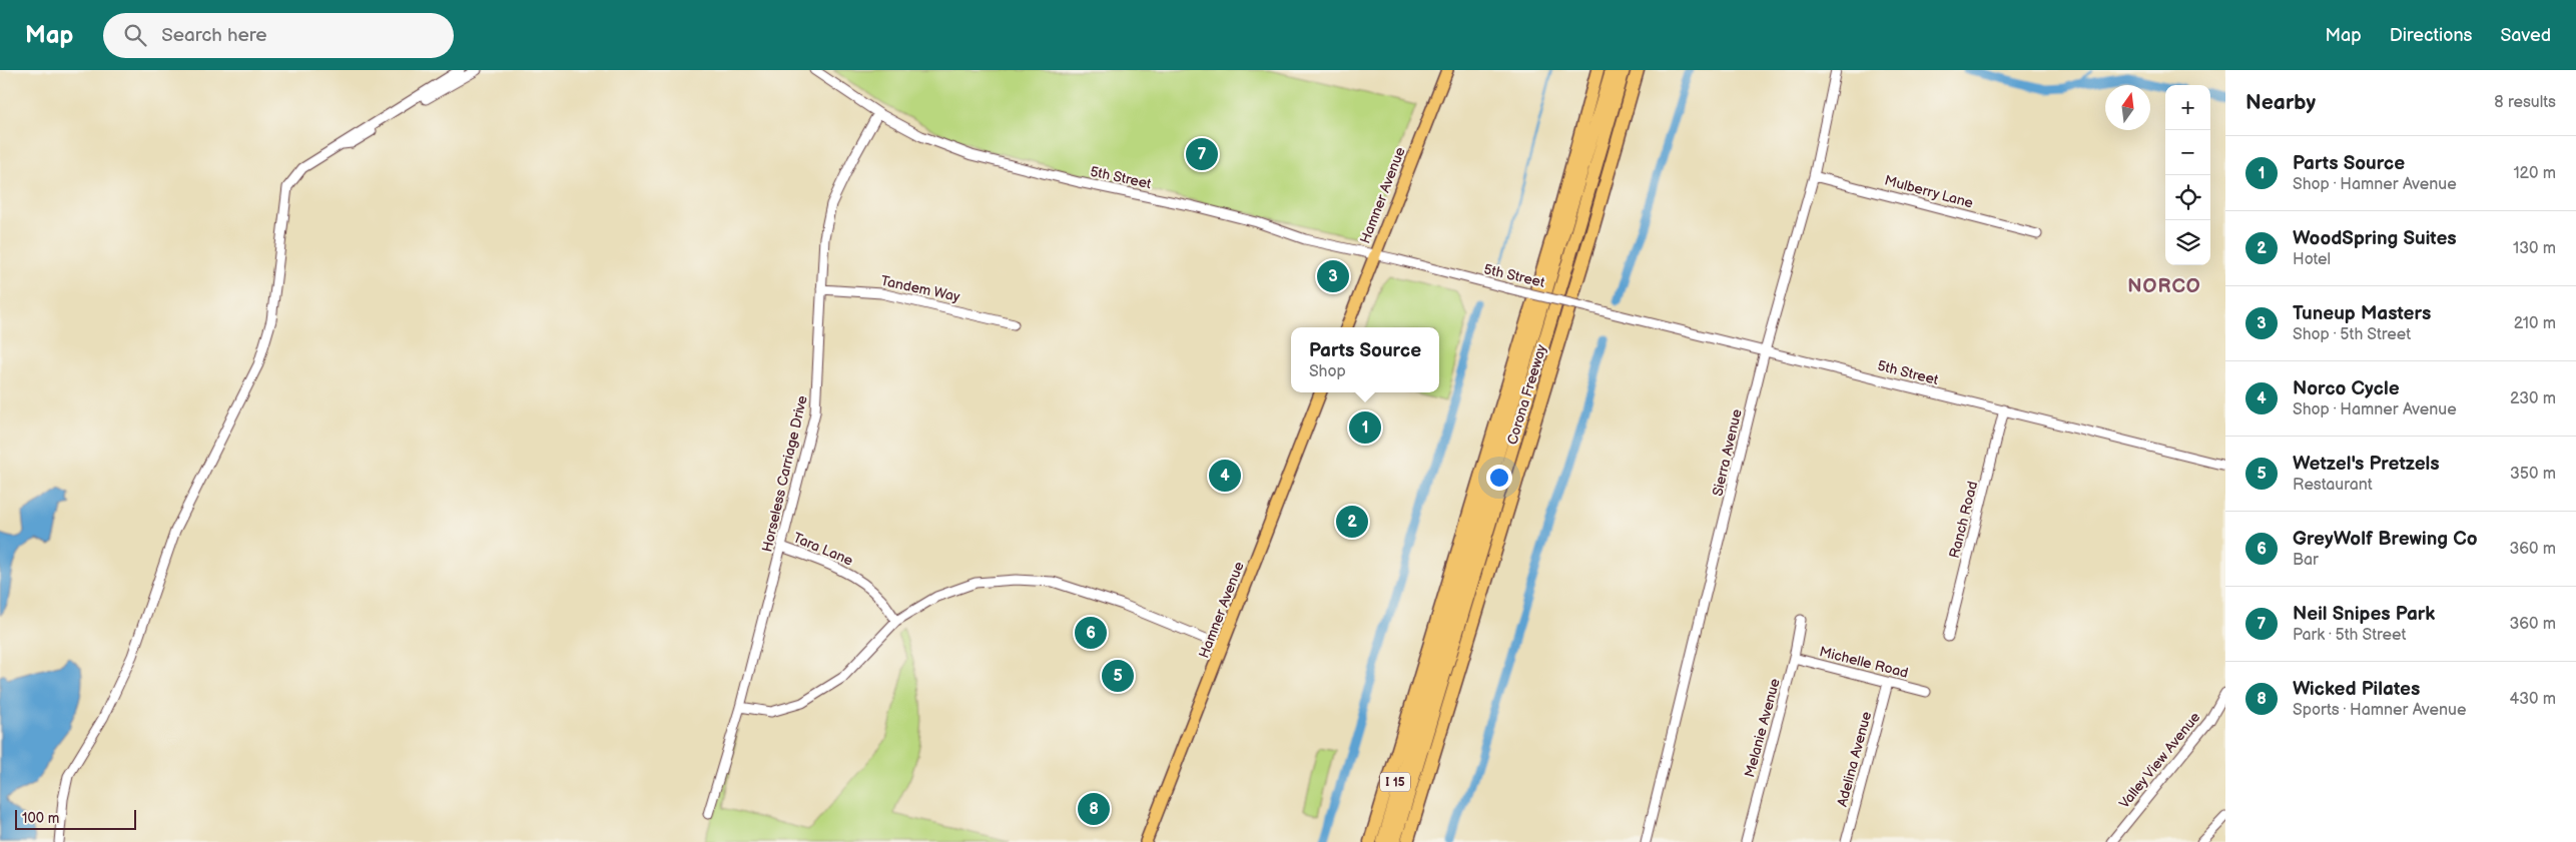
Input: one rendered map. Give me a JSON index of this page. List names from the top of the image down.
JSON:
{
  "streets": {
    "highway": ["Corona Freeway", "I 15"],
    "main road": ["Hamner Avenue"],
    "street": [
      "5th Street",
      "Mulberry Lane",
      "Tandem Way",
      "Sierra Avenue",
      "Horseless Carriage Drive",
      "Ranch Road",
      "Tara Lane",
      "Michelle Road",
      "Melanie Avenue",
      "Adelina Avenue",
      "Valley View Avenue"
    ]
  },
  "crossings": [
    ["5th Street", "Hamner Avenue"],
    ["5th Street", "Sierra Avenue"],
    ["5th Street", "Horseless Carriage Drive"],
    ["5th Street", "Ranch Road"],
    ["Mulberry Lane", "Sierra Avenue"],
    ["Tandem Way", "Horseless Carriage Drive"],
    ["Corona Freeway", "I 15"],
    ["Horseless Carriage Drive", "Tara Lane"],
    ["Michelle Road", "Melanie Avenue"],
    ["Michelle Road", "Adelina Avenue"]
  ],
  "districts": ["NORCO"],
  "scale_bar": "100 m",
  "north": "top",
  "page": {
    "header": "Map",
    "search": "Search here",
    "nav": ["Map", "Directions", "Saved"],
    "heading": ["Nearby", "8 results"],
    "map_buttons": ["+", "−"],
    "list": [
      {
        "mark": "1",
        "name": "Parts Source",
        "note": "Shop · Hamner Avenue",
        "value": "120 m"
      },
      {
        "mark": "2",
        "name": "WoodSpring Suites",
        "note": "Hotel",
        "value": "130 m"
      },
      {
        "mark": "3",
        "name": "Tuneup Masters",
        "note": "Shop · 5th Street",
        "value": "210 m"
      },
      {
        "mark": "4",
        "name": "Norco Cycle",
        "note": "Shop · Hamner Avenue",
        "value": "230 m"
      },
      {
        "mark": "5",
        "name": "Wetzel's Pretzels",
        "note": "Restaurant",
        "value": "350 m"
      },
      {
        "mark": "6",
        "name": "GreyWolf Brewing Co",
        "note": "Bar",
        "value": "360 m"
      },
      {
        "mark": "7",
        "name": "Neil Snipes Park",
        "note": "Park · 5th Street",
        "value": "360 m"
      },
      {
        "mark": "8",
        "name": "Wicked Pilates",
        "note": "Sports · Hamner Avenue",
        "value": "430 m"
      }
    ],
    "pins": [
      "7",
      "3",
      "1",
      "4",
      "2",
      "6",
      "5",
      "8"
    ],
    "popup": ["Parts Source", "Shop"],
    "scale": "100 m"
  }
}
